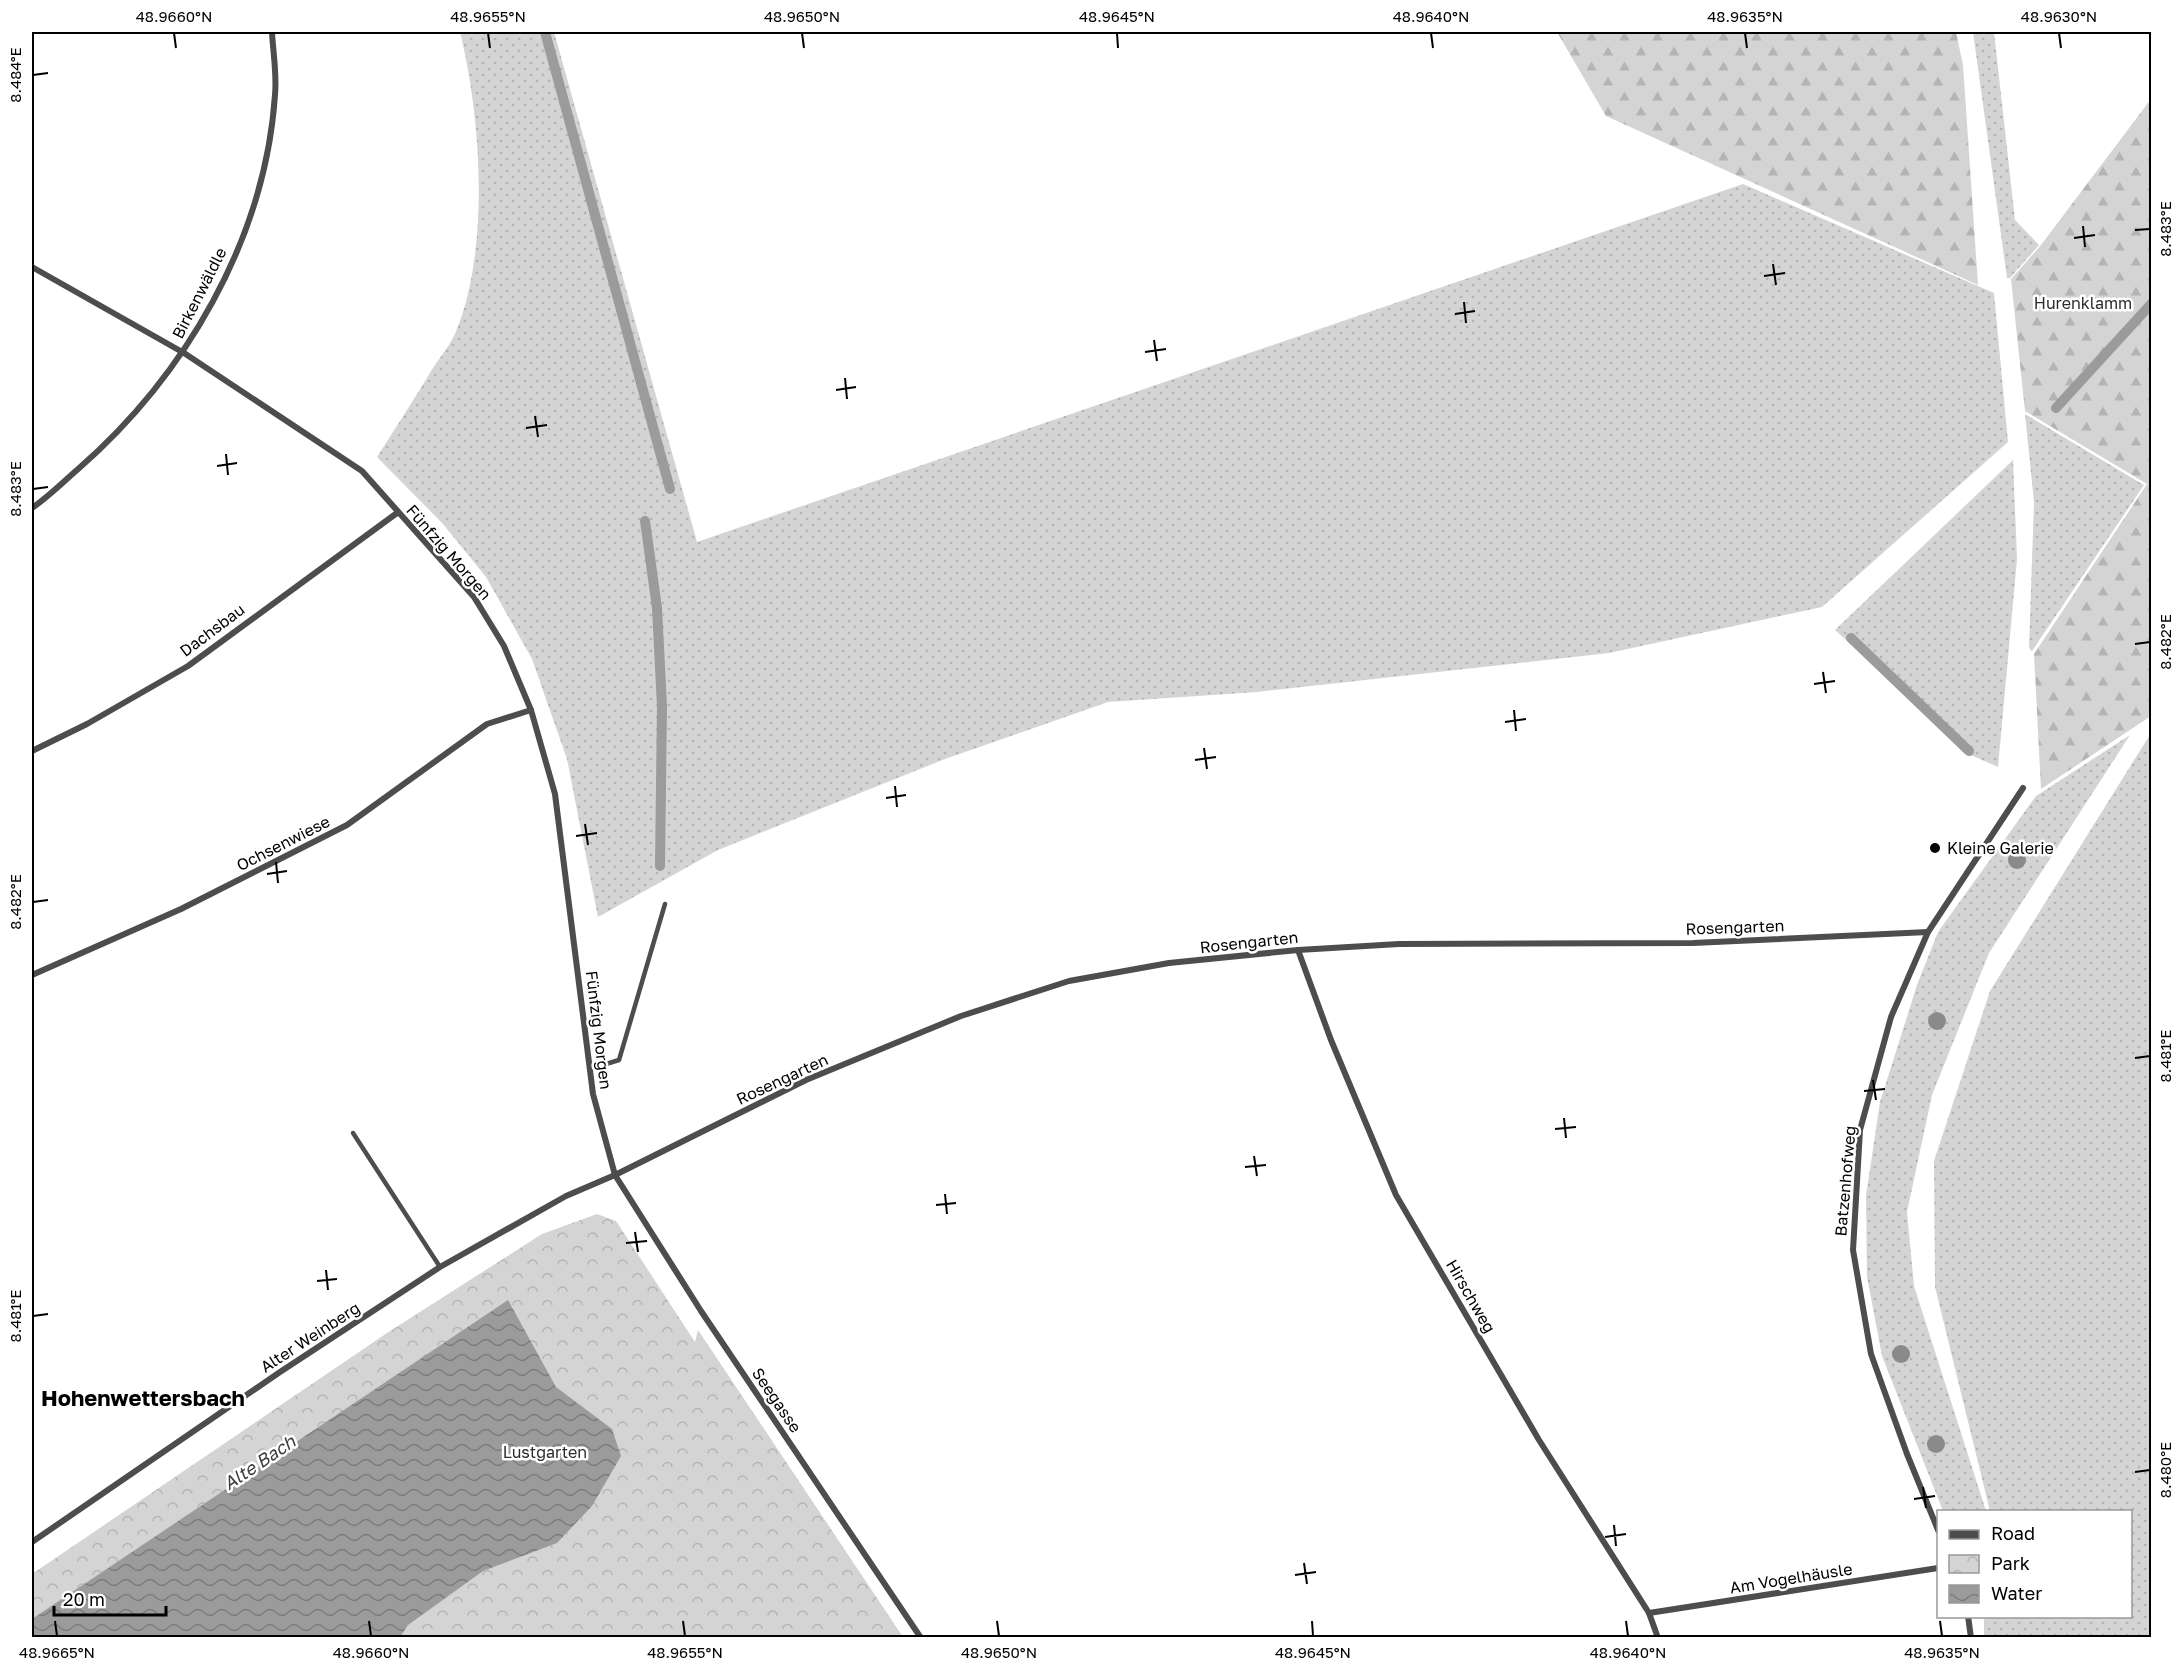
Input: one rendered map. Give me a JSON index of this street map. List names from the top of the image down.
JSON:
{
  "streets": {
    "street": [
      "Birkenwäldle",
      "Fünfzig Morgen",
      "Dachsbau",
      "Ochsenwiese",
      "Rosengarten",
      "Batzenhofweg",
      "Hirschweg",
      "Alter Weinberg",
      "Seegasse",
      "Am Vogelhäusle"
    ]
  },
  "crossings": [
    ["Birkenwäldle", "Fünfzig Morgen"],
    ["Fünfzig Morgen", "Dachsbau"],
    ["Fünfzig Morgen", "Ochsenwiese"],
    ["Fünfzig Morgen", "Rosengarten"],
    ["Fünfzig Morgen", "Alter Weinberg"],
    ["Fünfzig Morgen", "Seegasse"],
    ["Rosengarten", "Batzenhofweg"],
    ["Rosengarten", "Hirschweg"],
    ["Rosengarten", "Alter Weinberg"],
    ["Rosengarten", "Seegasse"],
    ["Hirschweg", "Am Vogelhäusle"],
    ["Alter Weinberg", "Seegasse"]
  ],
  "districts": ["Hohenwettersbach"],
  "water": ["Alte Bach"],
  "parks": ["Hurenklamm", "Lustgarten"],
  "places": ["Kleine Galerie"],
  "legend": ["Road", "Park", "Water"],
  "scale_bar": "20 m",
  "coordinates": [
    "48.9660°N",
    "48.9655°N",
    "48.9650°N",
    "48.9645°N",
    "48.9640°N",
    "48.9635°N",
    "48.9630°N",
    "8.484°E",
    "8.483°E",
    "8.482°E",
    "8.481°E",
    "8.480°E",
    "48.9665°N"
  ]
}
